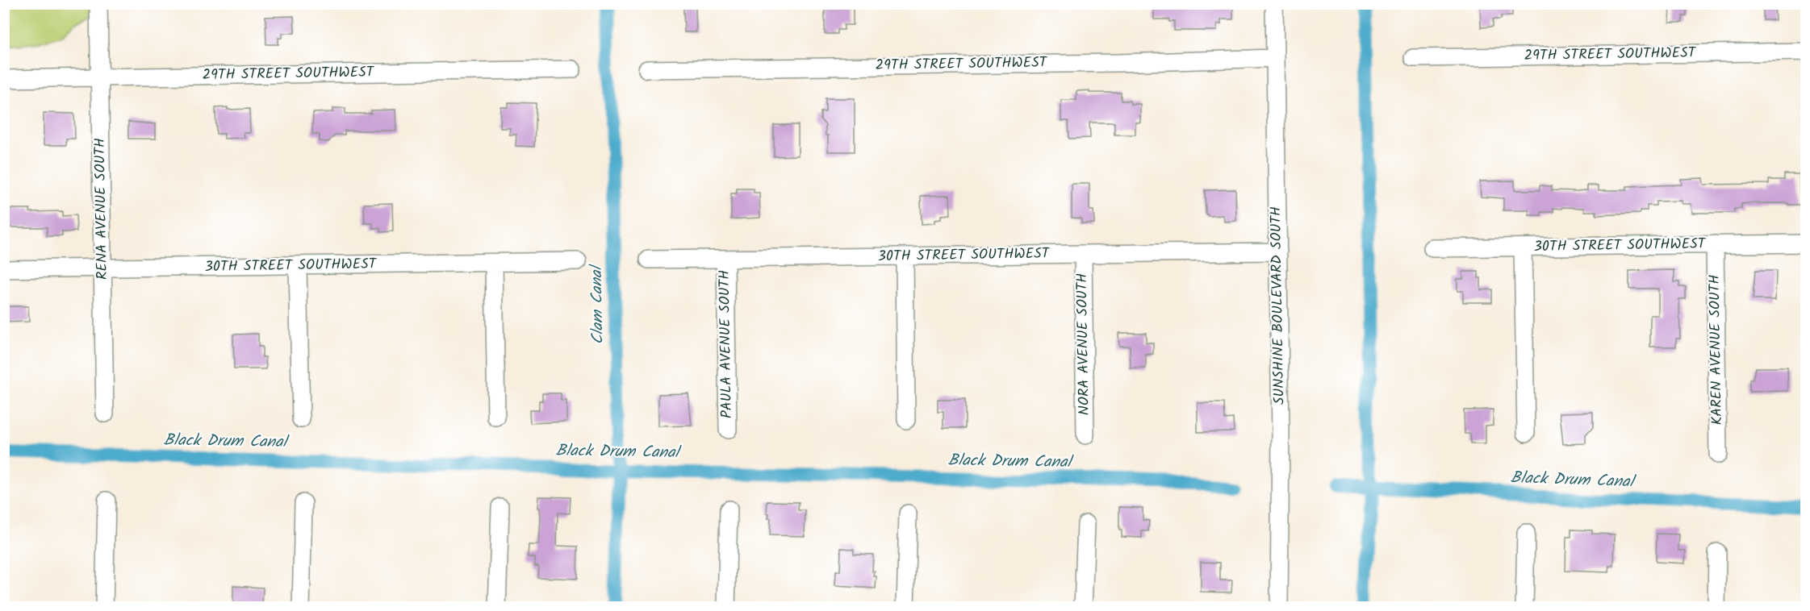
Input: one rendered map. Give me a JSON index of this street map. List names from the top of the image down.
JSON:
{
  "streets": {
    "street": [
      "29TH STREET SOUTHWEST",
      "RENA AVENUE SOUTH",
      "30TH STREET SOUTHWEST",
      "SUNSHINE BOULEVARD SOUTH",
      "PAULA AVENUE SOUTH",
      "NORA AVENUE SOUTH",
      "KAREN AVENUE SOUTH"
    ]
  },
  "crossings": [
    ["29TH STREET SOUTHWEST", "RENA AVENUE SOUTH"],
    ["29TH STREET SOUTHWEST", "SUNSHINE BOULEVARD SOUTH"],
    ["RENA AVENUE SOUTH", "30TH STREET SOUTHWEST"],
    ["30TH STREET SOUTHWEST", "SUNSHINE BOULEVARD SOUTH"],
    ["30TH STREET SOUTHWEST", "PAULA AVENUE SOUTH"],
    ["30TH STREET SOUTHWEST", "NORA AVENUE SOUTH"],
    ["30TH STREET SOUTHWEST", "KAREN AVENUE SOUTH"]
  ],
  "water": ["Clam Canal", "Black Drum Canal"]
}
